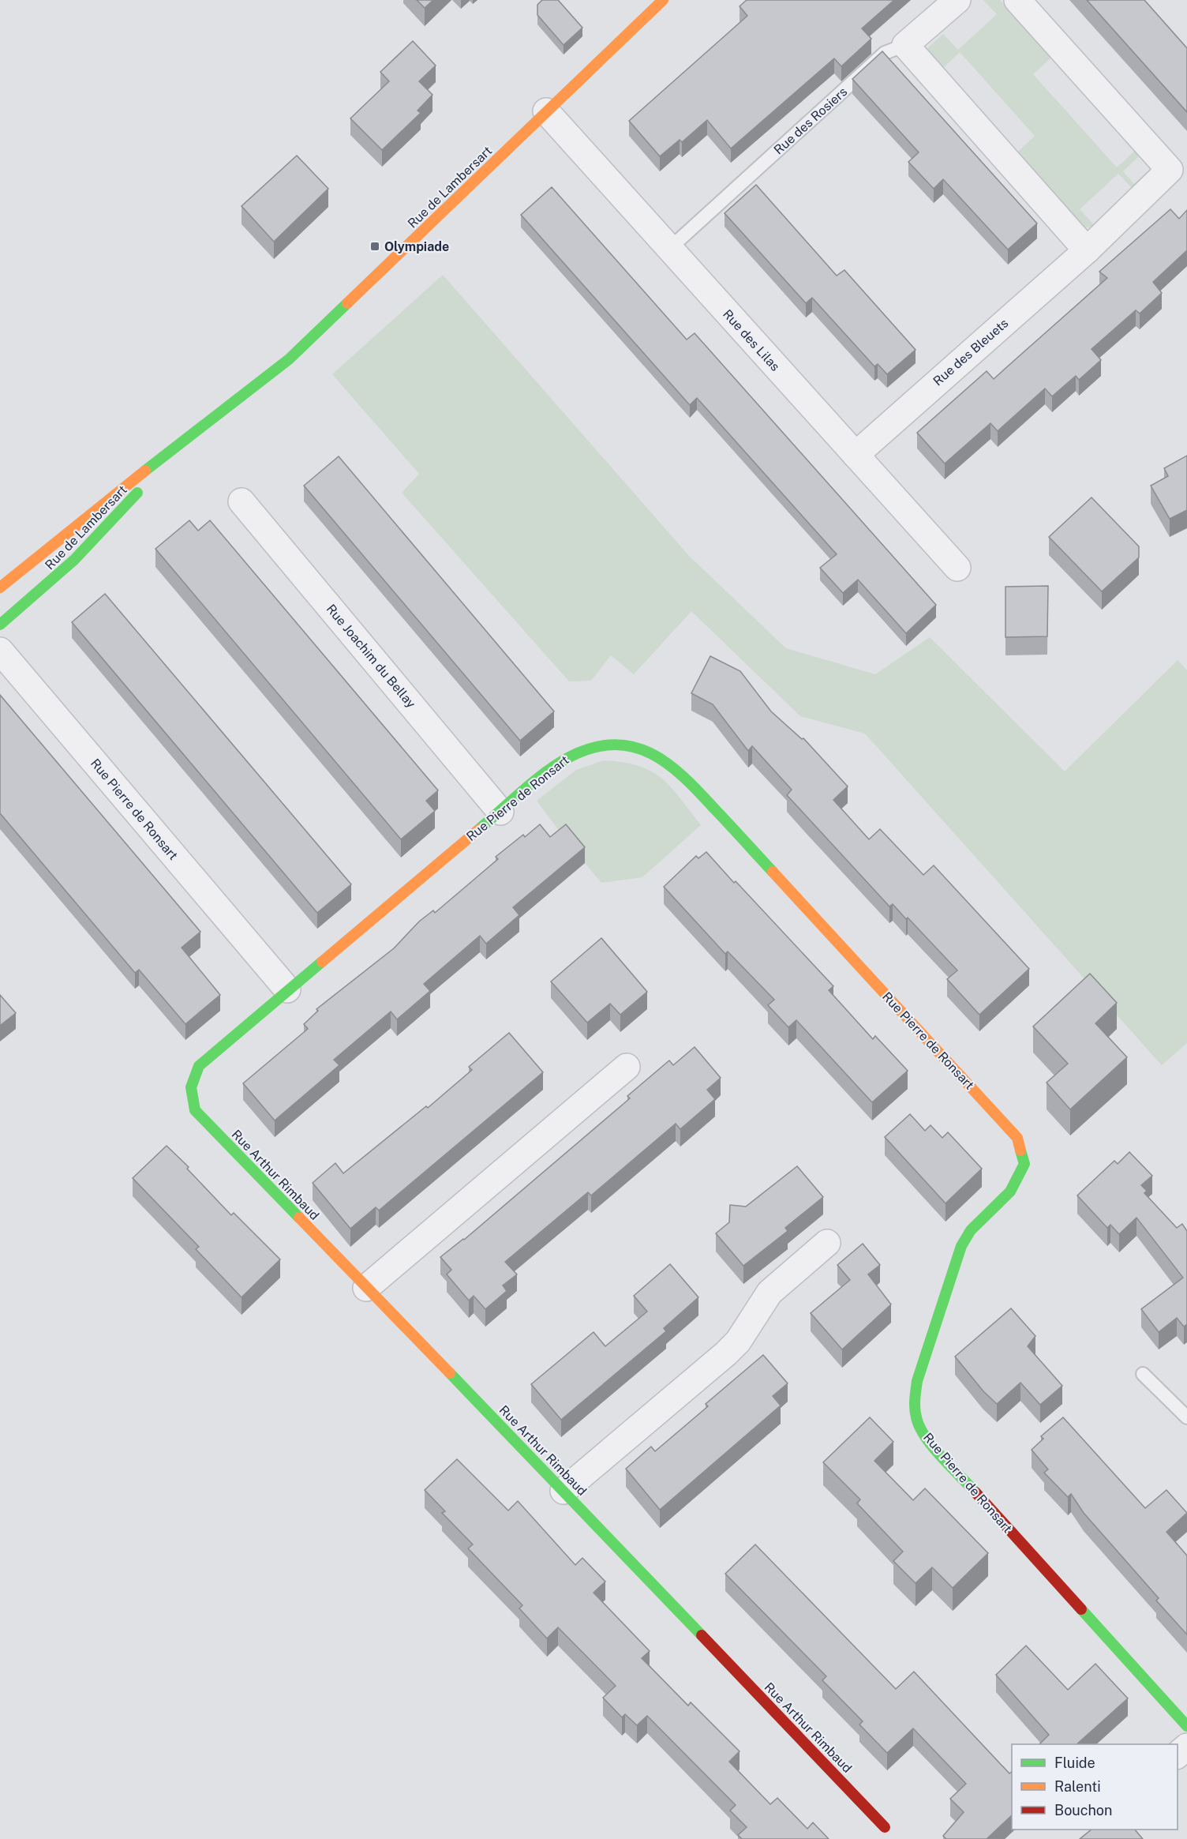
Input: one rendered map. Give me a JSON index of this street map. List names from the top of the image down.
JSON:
{
  "streets": {
    "street": [
      "Rue des Rosiers",
      "Rue de Lambersart",
      "Rue des Lilas",
      "Rue des Bleuets",
      "Rue Joachim du Bellay",
      "Rue Pierre de Ronsart",
      "Rue Arthur Rimbaud"
    ]
  },
  "crossings": [
    ["Rue des Rosiers", "Rue des Lilas"],
    ["Rue de Lambersart", "Rue des Lilas"],
    ["Rue des Lilas", "Rue des Bleuets"],
    ["Rue Joachim du Bellay", "Rue Pierre de Ronsart"],
    ["Rue Pierre de Ronsart", "Rue Arthur Rimbaud"]
  ],
  "places": {
    "transit": ["Olympiade"]
  },
  "legend": ["Fluide", "Ralenti", "Bouchon"]
}
